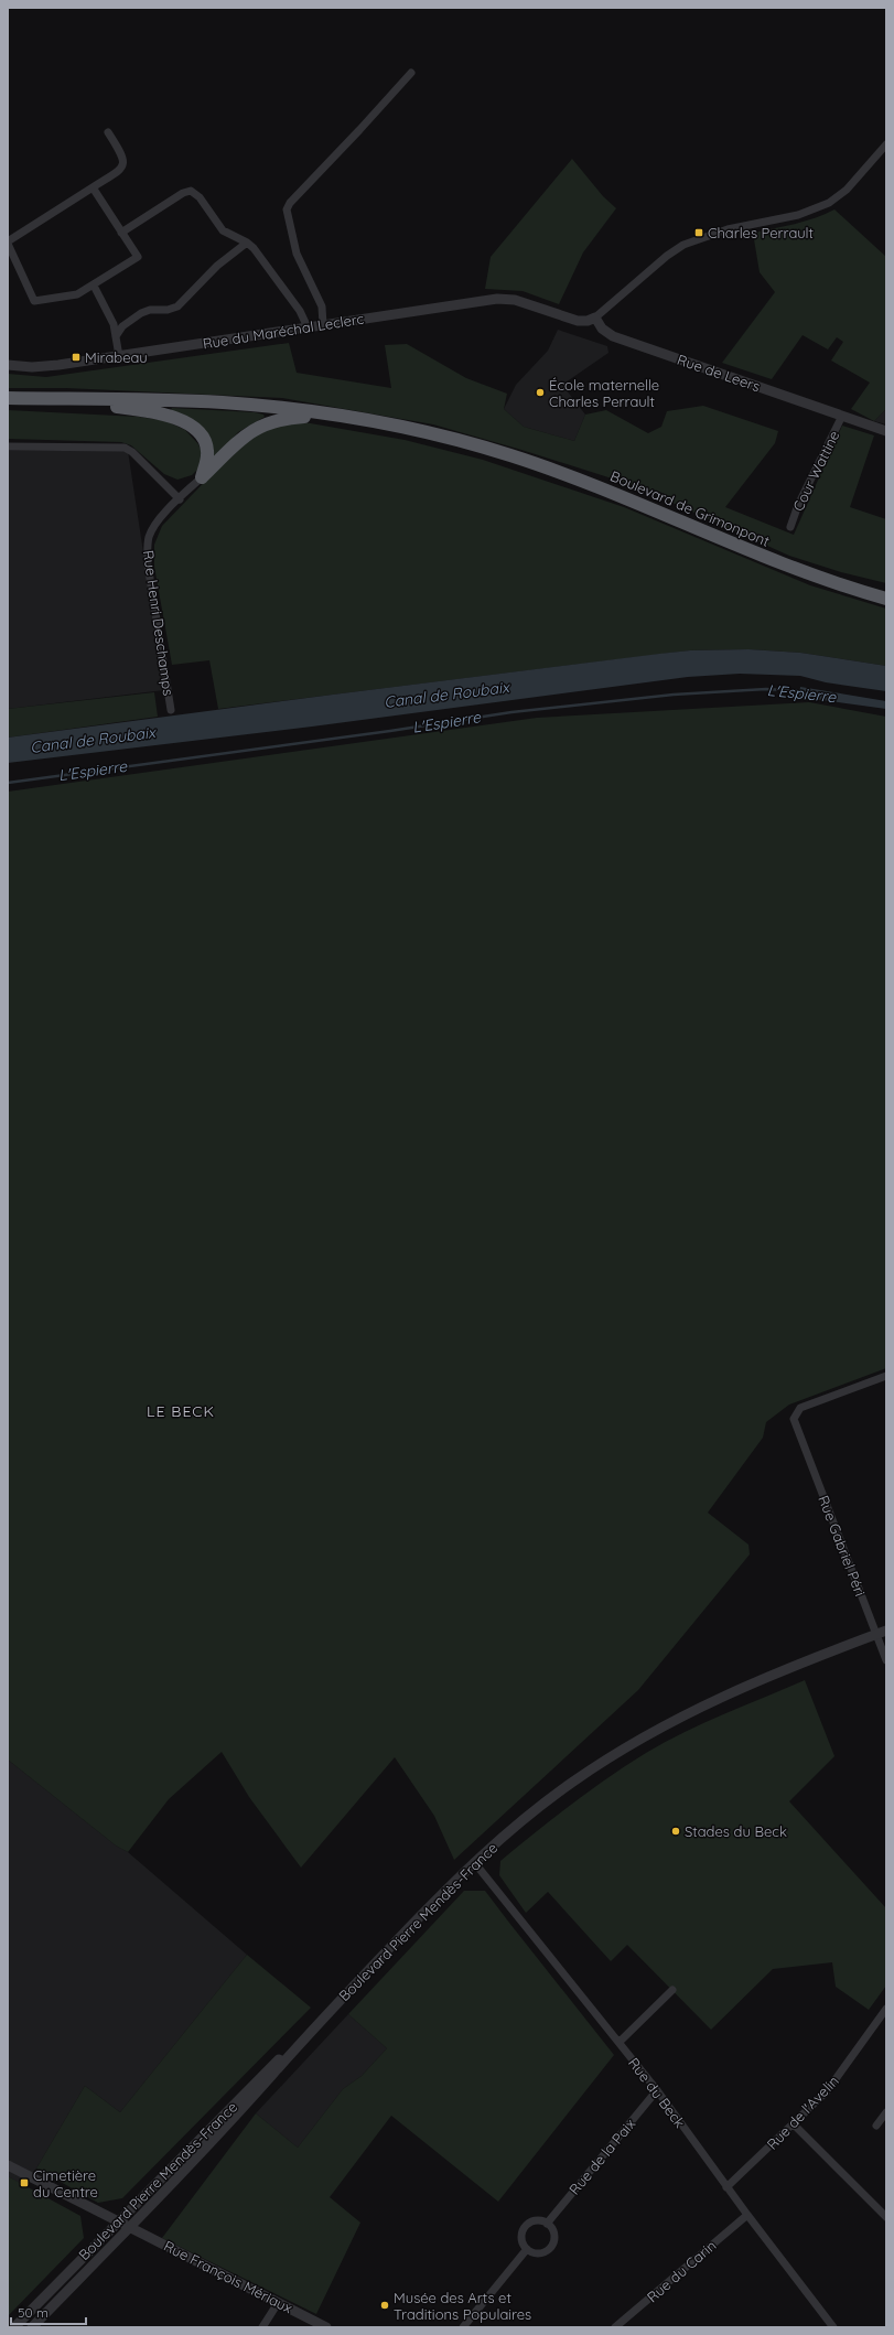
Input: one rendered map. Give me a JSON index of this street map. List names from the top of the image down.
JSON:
{
  "streets": {
    "highway": ["Boulevard de Grimonpont"],
    "street": [
      "Rue du Maréchal Leclerc",
      "Rue de Leers",
      "Cour Wattine",
      "Rue Henri Deschamps",
      "Rue Gabriel Péri",
      "Boulevard Pierre Mendès-France",
      "Rue du Beck",
      "Rue de l'Avelin",
      "Rue de la Paix",
      "Rue du Carin",
      "Rue François Mériaux"
    ]
  },
  "crossings": [
    ["Rue du Maréchal Leclerc", "Rue de Leers"],
    ["Rue de Leers", "Cour Wattine"],
    ["Rue Gabriel Péri", "Boulevard Pierre Mendès-France"],
    ["Boulevard Pierre Mendès-France", "Rue du Beck"],
    ["Boulevard Pierre Mendès-France", "Rue François Mériaux"],
    ["Rue du Beck", "Rue de l'Avelin"],
    ["Rue du Beck", "Rue de la Paix"],
    ["Rue du Beck", "Rue du Carin"]
  ],
  "districts": ["LE BECK"],
  "water": ["L'Espierre", "Canal de Roubaix"],
  "places": {
    "transit": ["Charles Perrault", "Mirabeau", "Cimetière du Centre"],
    "other": ["École maternelle Charles Perrault", "Stades du Beck", "Musée des Arts et Traditions Populaires"]
  },
  "scale_bar": "50 m"
}
